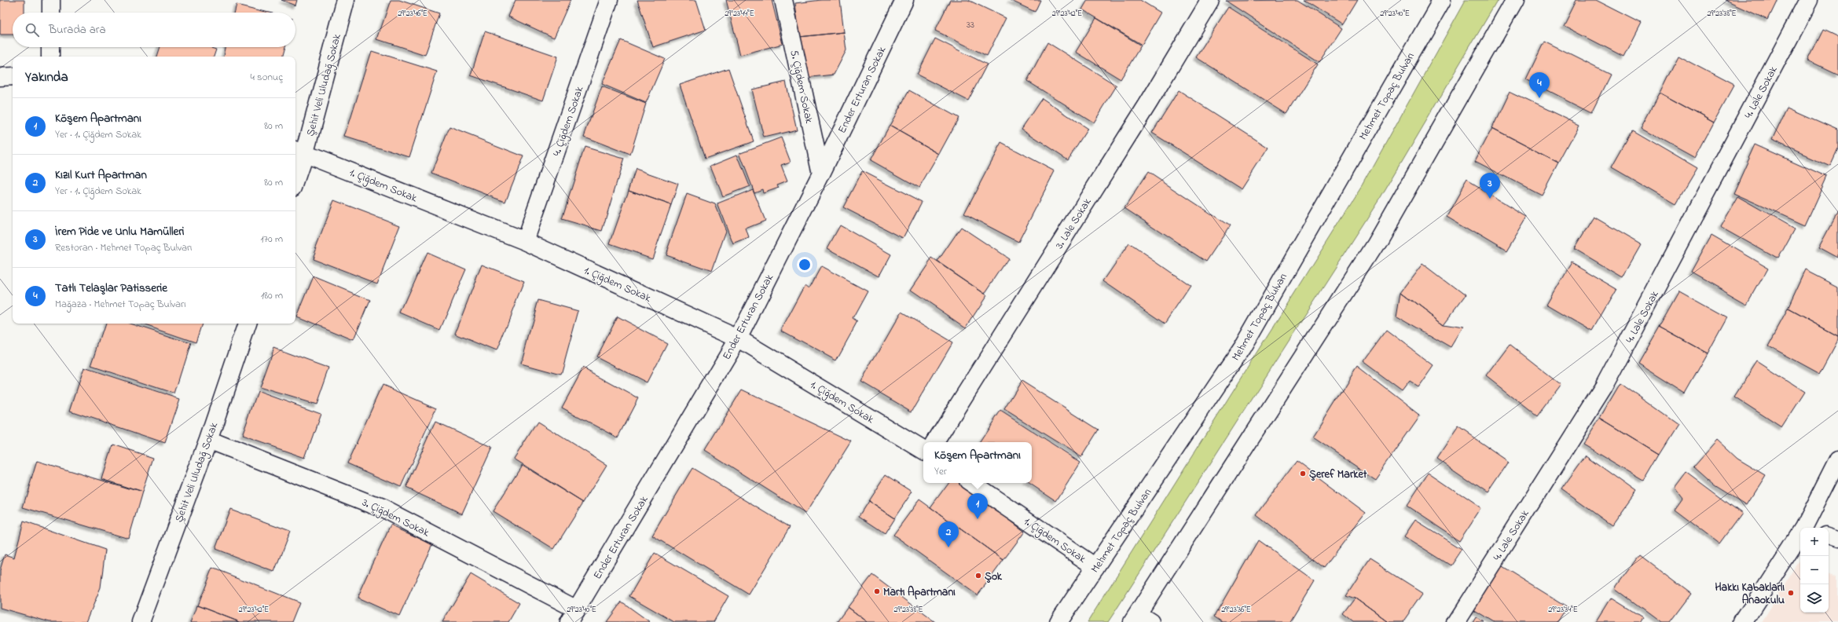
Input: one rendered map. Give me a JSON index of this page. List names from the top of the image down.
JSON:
{
  "streets": {
    "street": [
      "Şehit Veli Uludağ Sokak",
      "5. Çiğdem Sokak",
      "Ender Erturan Sokak",
      "4. Lale Sokak",
      "Mehmet Topaç Bulvarı",
      "4. Çiğdem Sokak",
      "1. Çiğdem Sokak",
      "3. Lale Sokak",
      "3. Çiğdem Sokak"
    ]
  },
  "crossings": [
    ["Şehit Veli Uludağ Sokak", "1. Çiğdem Sokak"],
    ["Şehit Veli Uludağ Sokak", "3. Çiğdem Sokak"],
    ["5. Çiğdem Sokak", "Ender Erturan Sokak"],
    ["Ender Erturan Sokak", "1. Çiğdem Sokak"],
    ["Ender Erturan Sokak", "3. Çiğdem Sokak"],
    ["Mehmet Topaç Bulvarı", "1. Çiğdem Sokak"],
    ["4. Çiğdem Sokak", "1. Çiğdem Sokak"]
  ],
  "places": [
    "Şeref Market",
    "Şok",
    "Martı Apartmanı",
    "Hakkı Kabaklarlı Anaokulu"
  ],
  "house_numbers": ["33"],
  "page": {
    "search": "Burada ara",
    "heading": ["Yakında", "4 sonuç"],
    "pins": [
      "4",
      "3",
      "1",
      "2"
    ],
    "list": [
      {
        "mark": "1",
        "name": "Köşem Apartmanı",
        "note": "Yer · 1. Çiğdem Sokak",
        "value": "80 m"
      },
      {
        "mark": "2",
        "name": "Kızıl Kurt Apartman",
        "note": "Yer · 1. Çiğdem Sokak",
        "value": "80 m"
      },
      {
        "mark": "3",
        "name": "İrem Pide ve Unlu Mamülleri",
        "note": "Restoran · Mehmet Topaç Bulvarı",
        "value": "170 m"
      },
      {
        "mark": "4",
        "name": "Tatlı Telaşlar Patisserie",
        "note": "Mağaza · Mehmet Topaç Bulvarı",
        "value": "180 m"
      }
    ],
    "popup": ["Köşem Apartmanı", "Yer"],
    "map_buttons": ["+", "−"]
  },
  "coordinates": [
    "29°23'46\"E",
    "29°23'44\"E",
    "29°23'42\"E",
    "29°23'38\"E",
    "29°23'40\"E",
    "29°23'36\"E",
    "29°23'34\"E"
  ]
}
